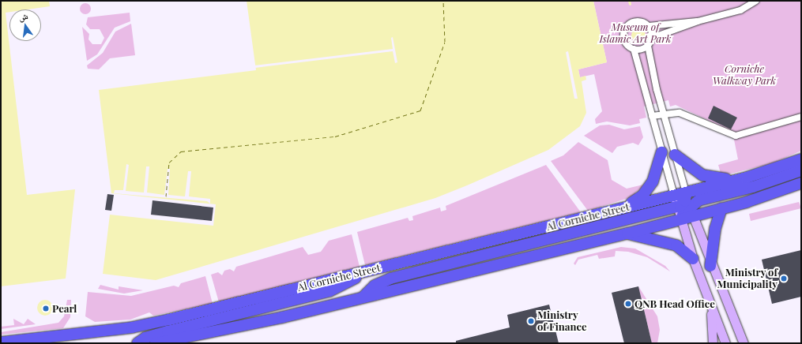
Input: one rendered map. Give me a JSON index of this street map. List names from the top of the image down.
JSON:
{
  "streets": {
    "highway": ["Al Corniche Street"]
  },
  "parks": ["Museum of Islamic Art Park", "Corniche Walkway Park"],
  "places": [
    "Ministry of Municipality",
    "QNB Head Office",
    "Pearl",
    "Ministry of Finance"
  ],
  "north": "top"
}
